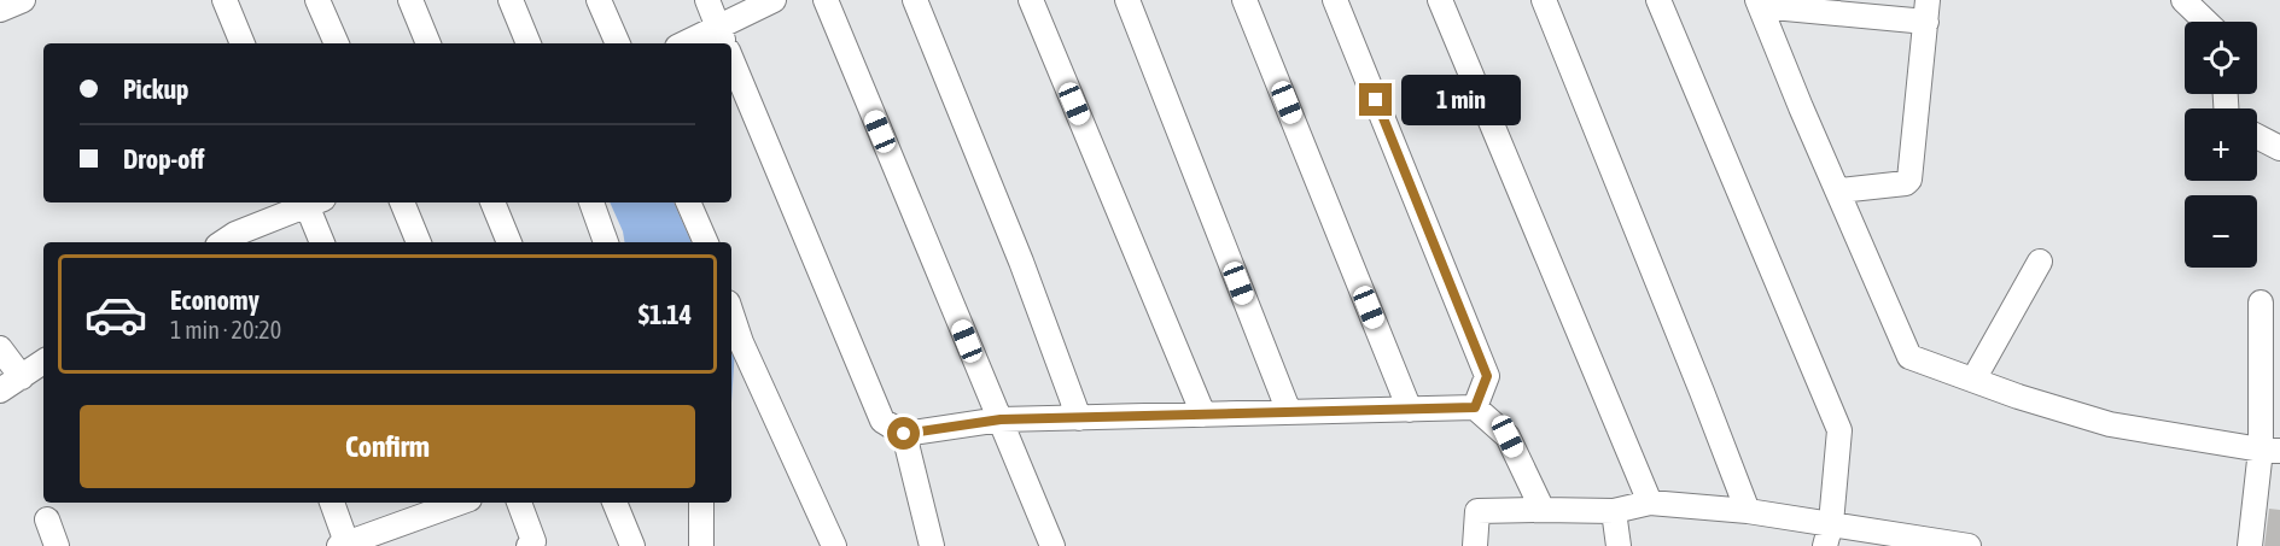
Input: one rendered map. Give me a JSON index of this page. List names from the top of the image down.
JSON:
{
  "page": {
    "map_buttons": ["+", "−"],
    "banner": ["Pickup", "Drop-off"],
    "bubble": "1 min",
    "list": [
      {
        "name": "Economy",
        "note": "1 min · 20:20",
        "value": "$1.14"
      }
    ],
    "buttons": "Confirm"
  }
}
